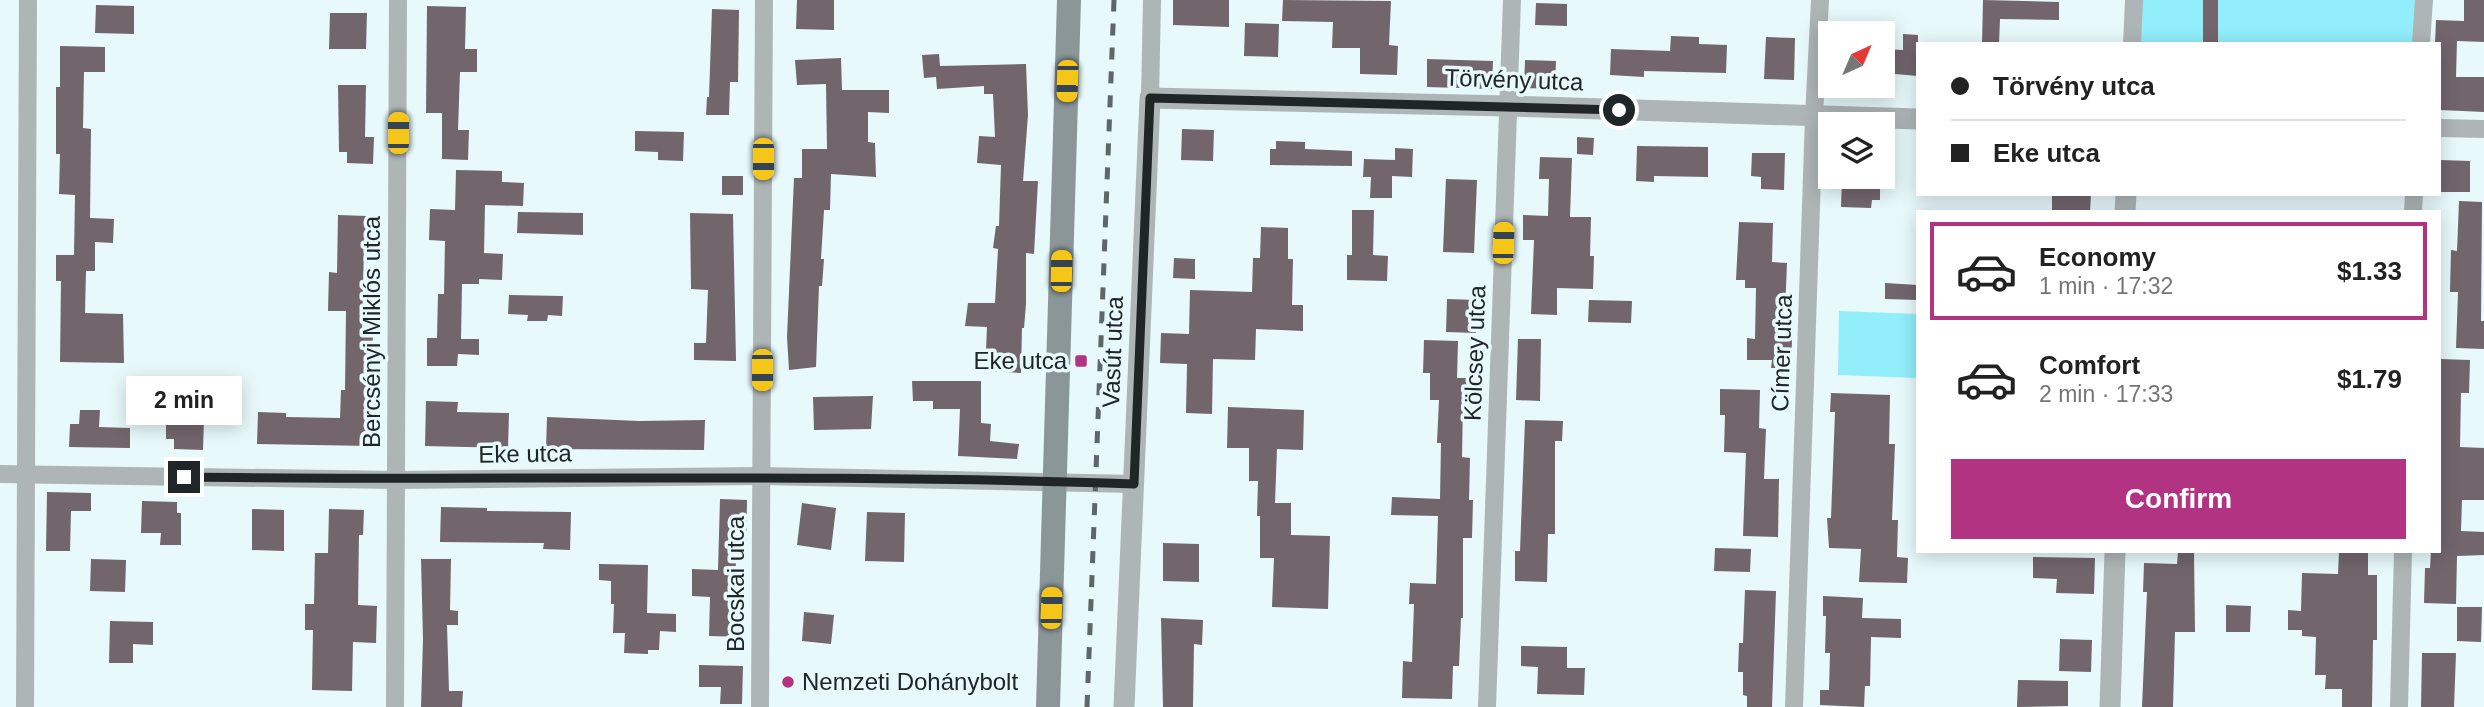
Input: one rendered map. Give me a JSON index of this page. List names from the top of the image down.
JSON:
{
  "streets": {
    "street": [
      "Törvény utca",
      "Bercsényi Miklós utca",
      "Vasút utca",
      "Kölcsey utca",
      "Címer utca",
      "Eke utca",
      "Bocskai utca"
    ]
  },
  "crossings": [
    ["Törvény utca", "Vasút utca"],
    ["Törvény utca", "Kölcsey utca"],
    ["Törvény utca", "Címer utca"],
    ["Bercsényi Miklós utca", "Eke utca"],
    ["Vasút utca", "Eke utca"],
    ["Eke utca", "Bocskai utca"]
  ],
  "places": {
    "transit": ["Eke utca"],
    "other": ["Nemzeti Dohánybolt"]
  },
  "north": "top right",
  "page": {
    "banner": ["Törvény utca", "Eke utca"],
    "list": [
      {
        "name": "Economy",
        "note": "1 min · 17:32",
        "value": "$1.33"
      },
      {
        "name": "Comfort",
        "note": "2 min · 17:33",
        "value": "$1.79"
      }
    ],
    "bubble": "2 min",
    "buttons": "Confirm"
  }
}
